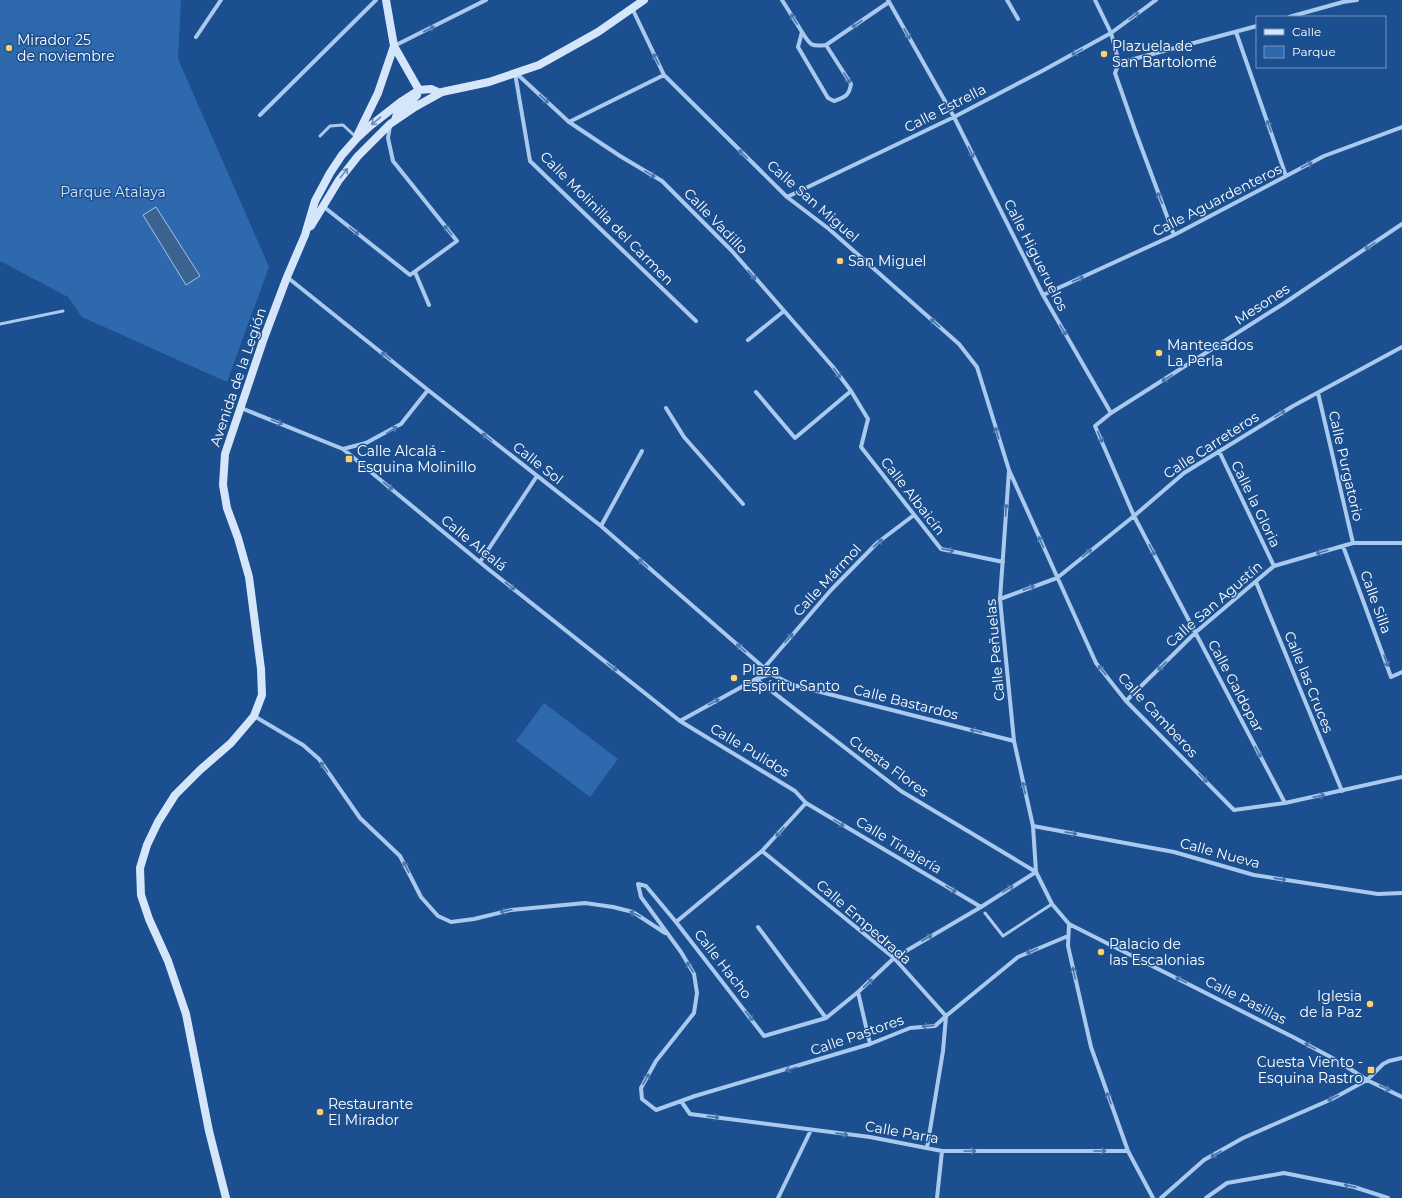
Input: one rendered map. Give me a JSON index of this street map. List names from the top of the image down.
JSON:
{
  "streets": {
    "main road": ["Avenida de la Legión"],
    "street": [
      "Calle Estrella",
      "Calle Aguardenteros",
      "Calle San Miguel",
      "Calle Molinilla del Carmen",
      "Calle Vadillo",
      "Calle Higueruelos",
      "Mesones",
      "Calle Carreteros",
      "Calle Sol",
      "Calle Purgatorio",
      "Calle Albaicín",
      "Calle la Gloria",
      "Calle Alcalá",
      "Calle Mármol",
      "Calle Silla",
      "Calle San Agustín",
      "Calle Peñuelas",
      "Calle las Cruces",
      "Calle Galdopar",
      "Calle Bastardos",
      "Calle Camberos",
      "Calle Pulidos",
      "Cuesta Flores",
      "Calle Tinajería",
      "Calle Nueva",
      "Calle Empedrada",
      "Calle Hacho",
      "Calle Pasillas",
      "Calle Pastores",
      "Calle Parra"
    ]
  },
  "crossings": [
    ["Calle Estrella", "Calle San Miguel"],
    ["Calle Estrella", "Calle Higueruelos"],
    ["Calle Aguardenteros", "Calle Higueruelos"],
    ["Calle San Miguel", "Avenida de la Legión"],
    ["Calle San Miguel", "Calle Peñuelas"],
    ["Calle San Miguel", "Calle Camberos"],
    ["Calle Molinilla del Carmen", "Calle Vadillo"],
    ["Calle Molinilla del Carmen", "Avenida de la Legión"],
    ["Calle Vadillo", "Avenida de la Legión"],
    ["Calle Vadillo", "Calle Albaicín"],
    ["Calle Higueruelos", "Mesones"],
    ["Avenida de la Legión", "Calle Sol"],
    ["Avenida de la Legión", "Calle Alcalá"],
    ["Calle Carreteros", "Calle Purgatorio"],
    ["Calle Carreteros", "Calle la Gloria"],
    ["Calle Carreteros", "Calle Peñuelas"],
    ["Calle Carreteros", "Calle Galdopar"],
    ["Calle Carreteros", "Calle Camberos"],
    ["Calle Sol", "Calle Mármol"],
    ["Calle Sol", "Calle Bastardos"],
    ["Calle Purgatorio", "Calle San Agustín"],
    ["Calle Albaicín", "Calle Mármol"],
    ["Calle Albaicín", "Calle Peñuelas"],
    ["Calle la Gloria", "Calle San Agustín"],
    ["Calle Alcalá", "Calle Pulidos"],
    ["Calle Silla", "Calle San Agustín"],
    ["Calle San Agustín", "Calle las Cruces"],
    ["Calle San Agustín", "Calle Galdopar"],
    ["Calle San Agustín", "Calle Camberos"],
    ["Calle Peñuelas", "Calle Bastardos"],
    ["Calle Peñuelas", "Calle Camberos"],
    ["Calle Peñuelas", "Cuesta Flores"],
    ["Calle Peñuelas", "Calle Nueva"],
    ["Calle Peñuelas", "Calle Hacho"],
    ["Calle las Cruces", "Calle Camberos"],
    ["Calle Galdopar", "Calle Camberos"],
    ["Calle Pulidos", "Calle Tinajería"],
    ["Calle Pulidos", "Calle Hacho"],
    ["Cuesta Flores", "Calle Hacho"],
    ["Calle Tinajería", "Calle Hacho"],
    ["Calle Empedrada", "Calle Hacho"],
    ["Calle Empedrada", "Calle Pastores"],
    ["Calle Pastores", "Calle Parra"]
  ],
  "one_way": [
    "Calle Aguardenteros",
    "Calle San Miguel",
    "Calle Vadillo",
    "Calle Higueruelos",
    "Mesones",
    "Calle Carreteros",
    "Calle Sol",
    "Calle Albaicín",
    "Calle Alcalá",
    "Calle Mármol",
    "Calle Silla",
    "Calle San Agustín",
    "Calle Peñuelas",
    "Calle Galdopar",
    "Calle Bastardos",
    "Calle Tinajería",
    "Calle Nueva",
    "Calle Parra"
  ],
  "parks": ["Parque Atalaya"],
  "places": {
    "other": [
      "Mirador 25 de noviembre",
      "Plazuela de San Bartolomé",
      "San Miguel",
      "Mantecados La Perla",
      "Plaza Espíritu Santo",
      "Palacio de las Escalonias",
      "Iglesia de la Paz",
      "Restaurante El Mirador"
    ],
    "transit": ["Calle Alcalá - Esquina Molinillo", "Cuesta Viento - Esquina Rastro"]
  },
  "legend": ["Calle", "Parque"]
}
